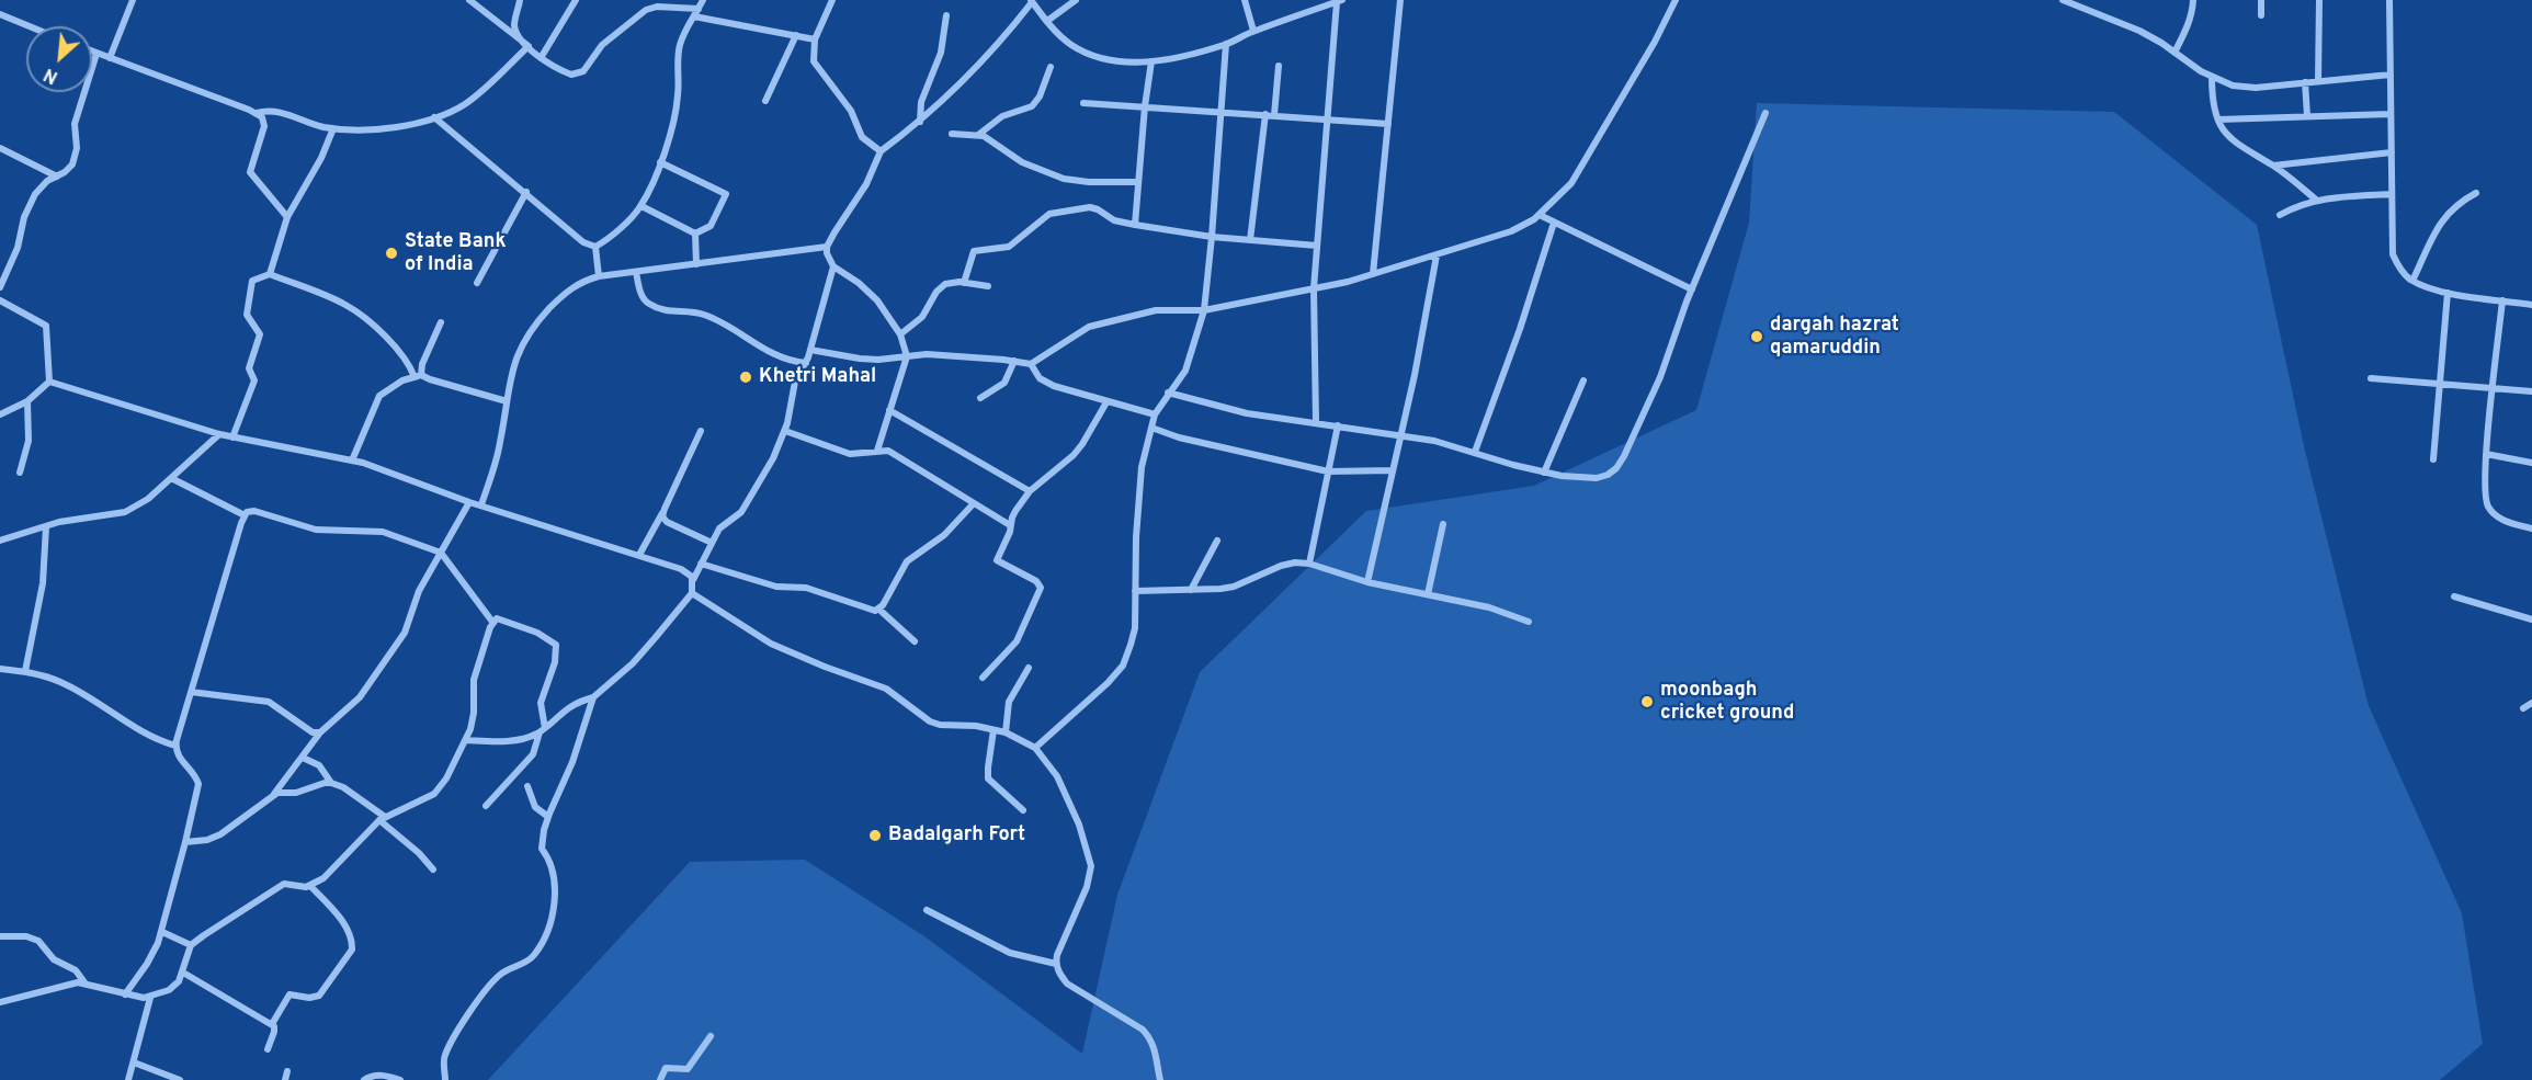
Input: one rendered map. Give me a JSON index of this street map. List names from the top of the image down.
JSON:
{
  "places": [
    "State Bank of India",
    "dargah hazrat qamaruddin",
    "Khetri Mahal",
    "moonbagh cricket ground",
    "Badalgarh Fort"
  ],
  "north": "bottom left"
}
